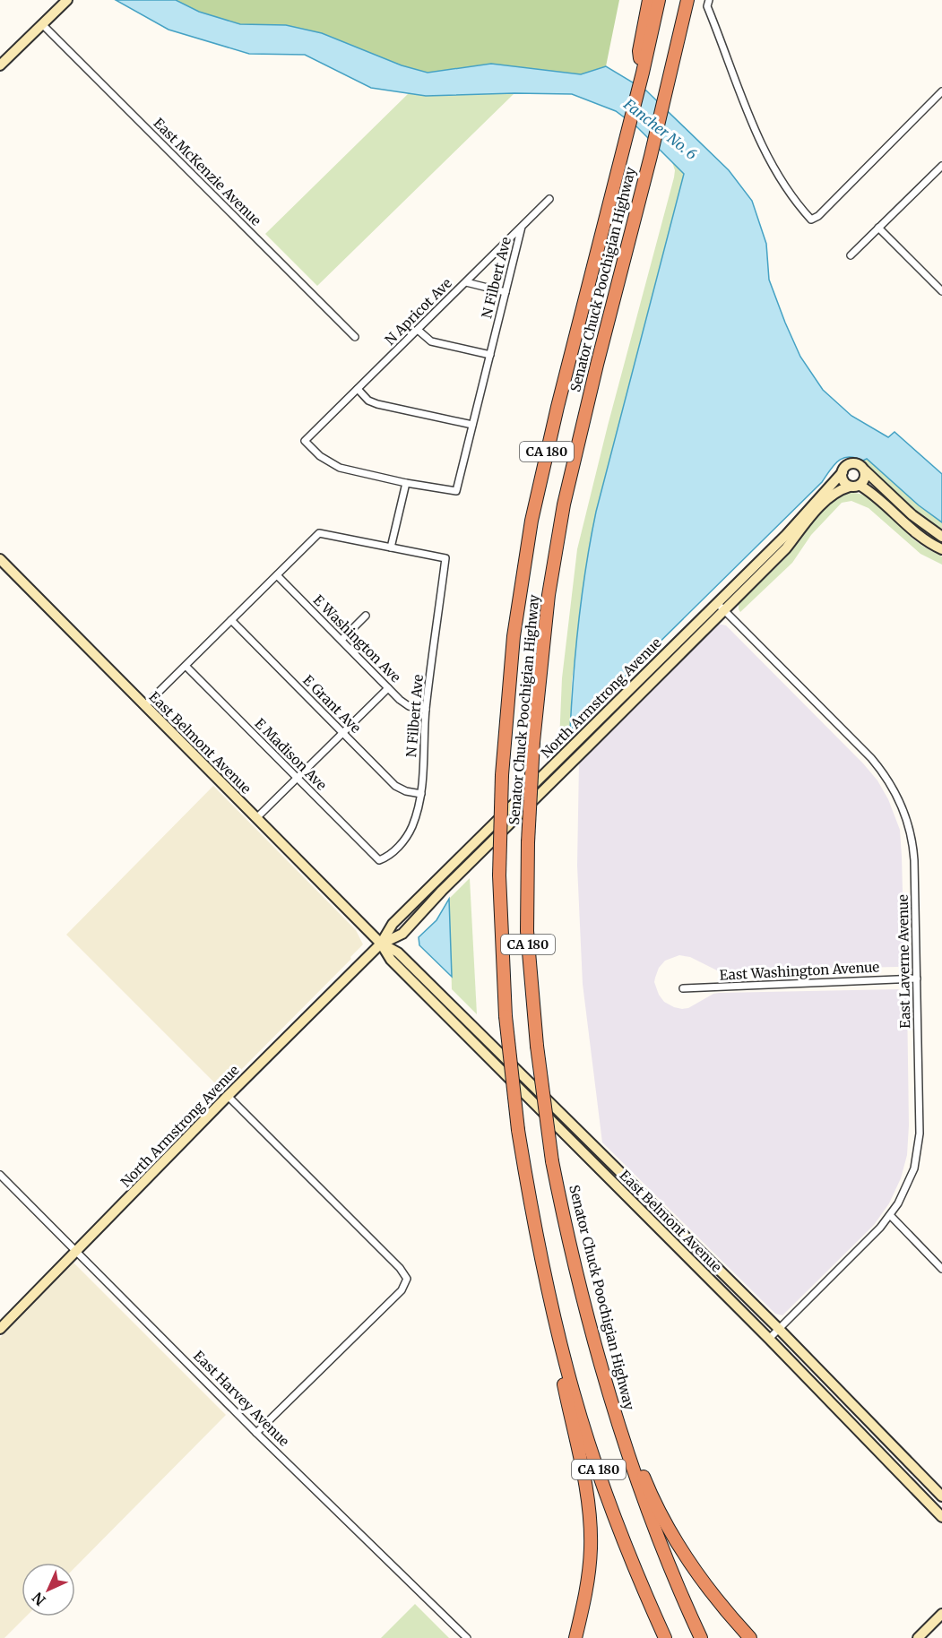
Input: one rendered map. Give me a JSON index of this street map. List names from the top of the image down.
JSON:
{
  "streets": {
    "highway": ["Senator Chuck Poochigian Highway", "CA 180"],
    "main road": ["North Armstrong Avenue", "East Belmont Avenue"],
    "street": [
      "East McKenzie Avenue",
      "N Filbert Ave",
      "N Apricot Ave",
      "E Washington Ave",
      "E Grant Ave",
      "E Madison Ave",
      "East Laverne Avenue",
      "East Washington Avenue",
      "East Harvey Avenue"
    ]
  },
  "crossings": [
    ["N Filbert Ave", "N Apricot Ave"],
    ["N Filbert Ave", "E Washington Ave"],
    ["N Filbert Ave", "E Grant Ave"],
    ["N Filbert Ave", "E Madison Ave"],
    ["North Armstrong Avenue", "East Belmont Avenue"],
    ["North Armstrong Avenue", "East Laverne Avenue"],
    ["North Armstrong Avenue", "East Harvey Avenue"],
    ["East Belmont Avenue", "East Laverne Avenue"],
    ["East Laverne Avenue", "East Washington Avenue"]
  ],
  "water": ["Fancher No. 6"],
  "north": "bottom left"
}
